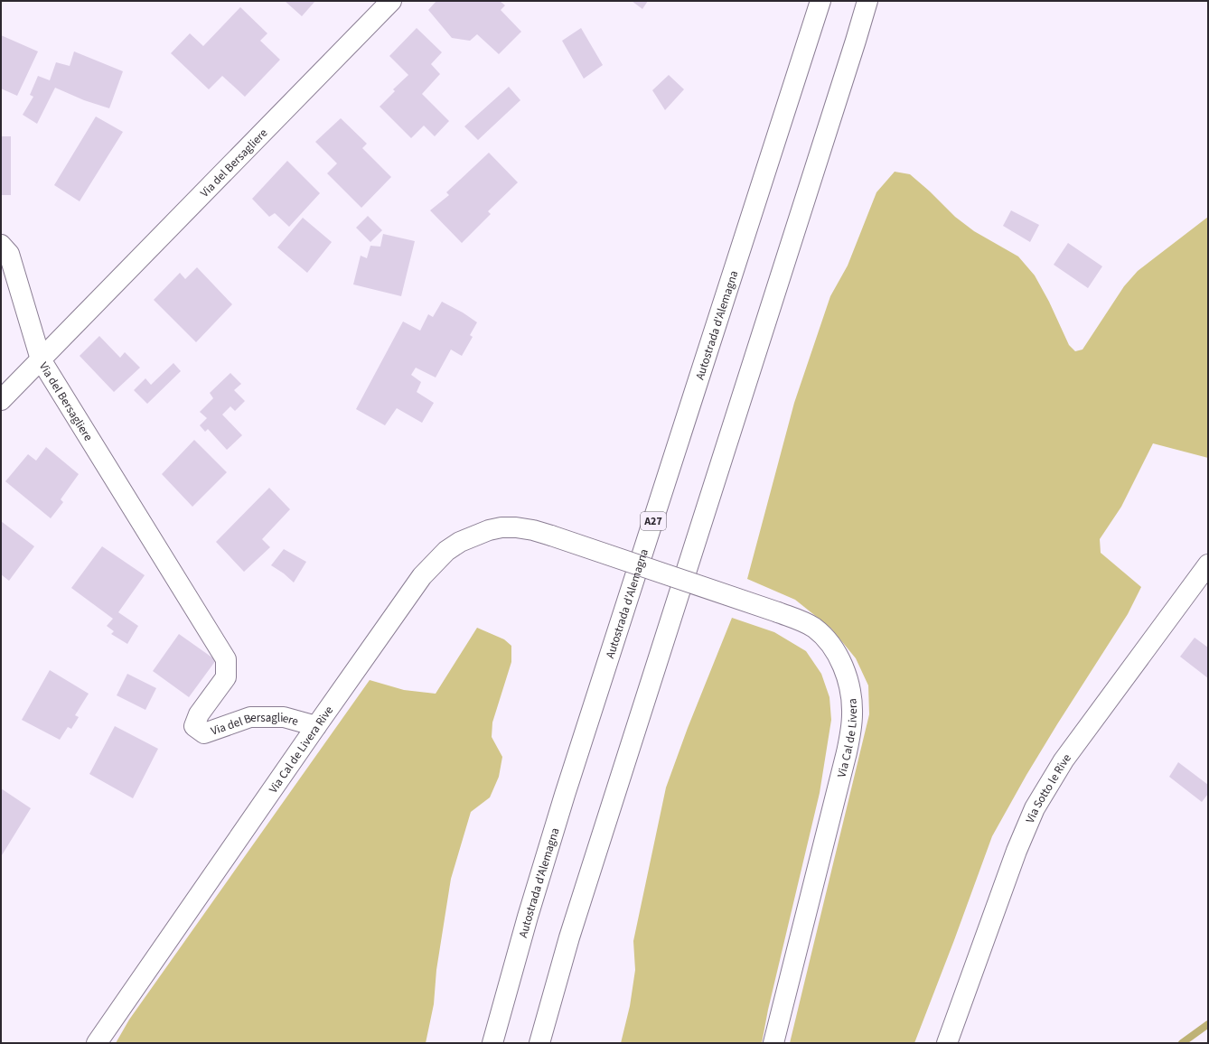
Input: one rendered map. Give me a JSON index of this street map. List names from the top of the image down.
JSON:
{
  "streets": {
    "main road": [
      "Via del Bersagliere",
      "Autostrada d'Alemagna",
      "A27",
      "Via Cal de Livera",
      "Via Cal de Livera Rive",
      "Via Sotto le Rive"
    ]
  },
  "crossings": [
    ["Via del Bersagliere", "Via Cal de Livera Rive"],
    ["Via Cal de Livera", "Via Cal de Livera Rive"]
  ]
}
